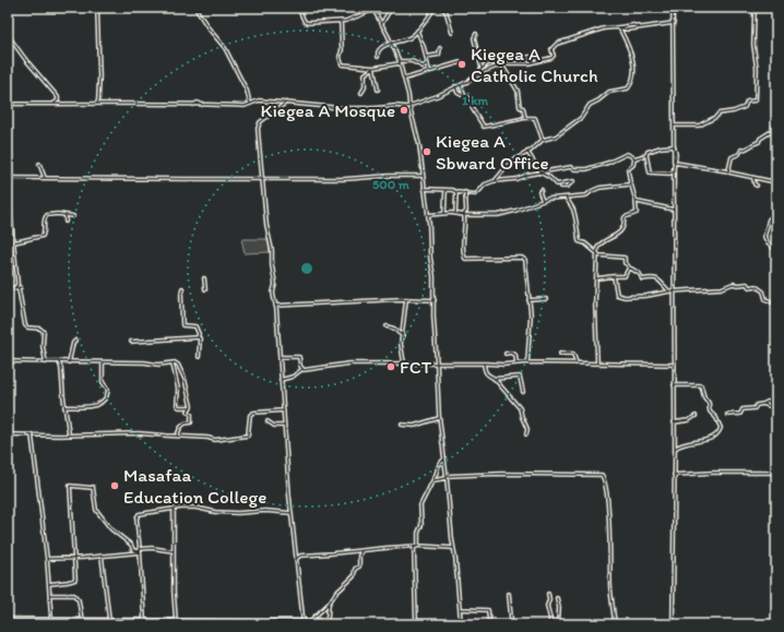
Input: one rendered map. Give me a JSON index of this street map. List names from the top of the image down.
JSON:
{
  "places": [
    "Kiegea A Catholic Church",
    "Kiegea A Mosque",
    "Kiegea A Sbward Office",
    "FCT",
    "Masafaa Education College"
  ],
  "rings": ["1 km", "500 m"]
}
